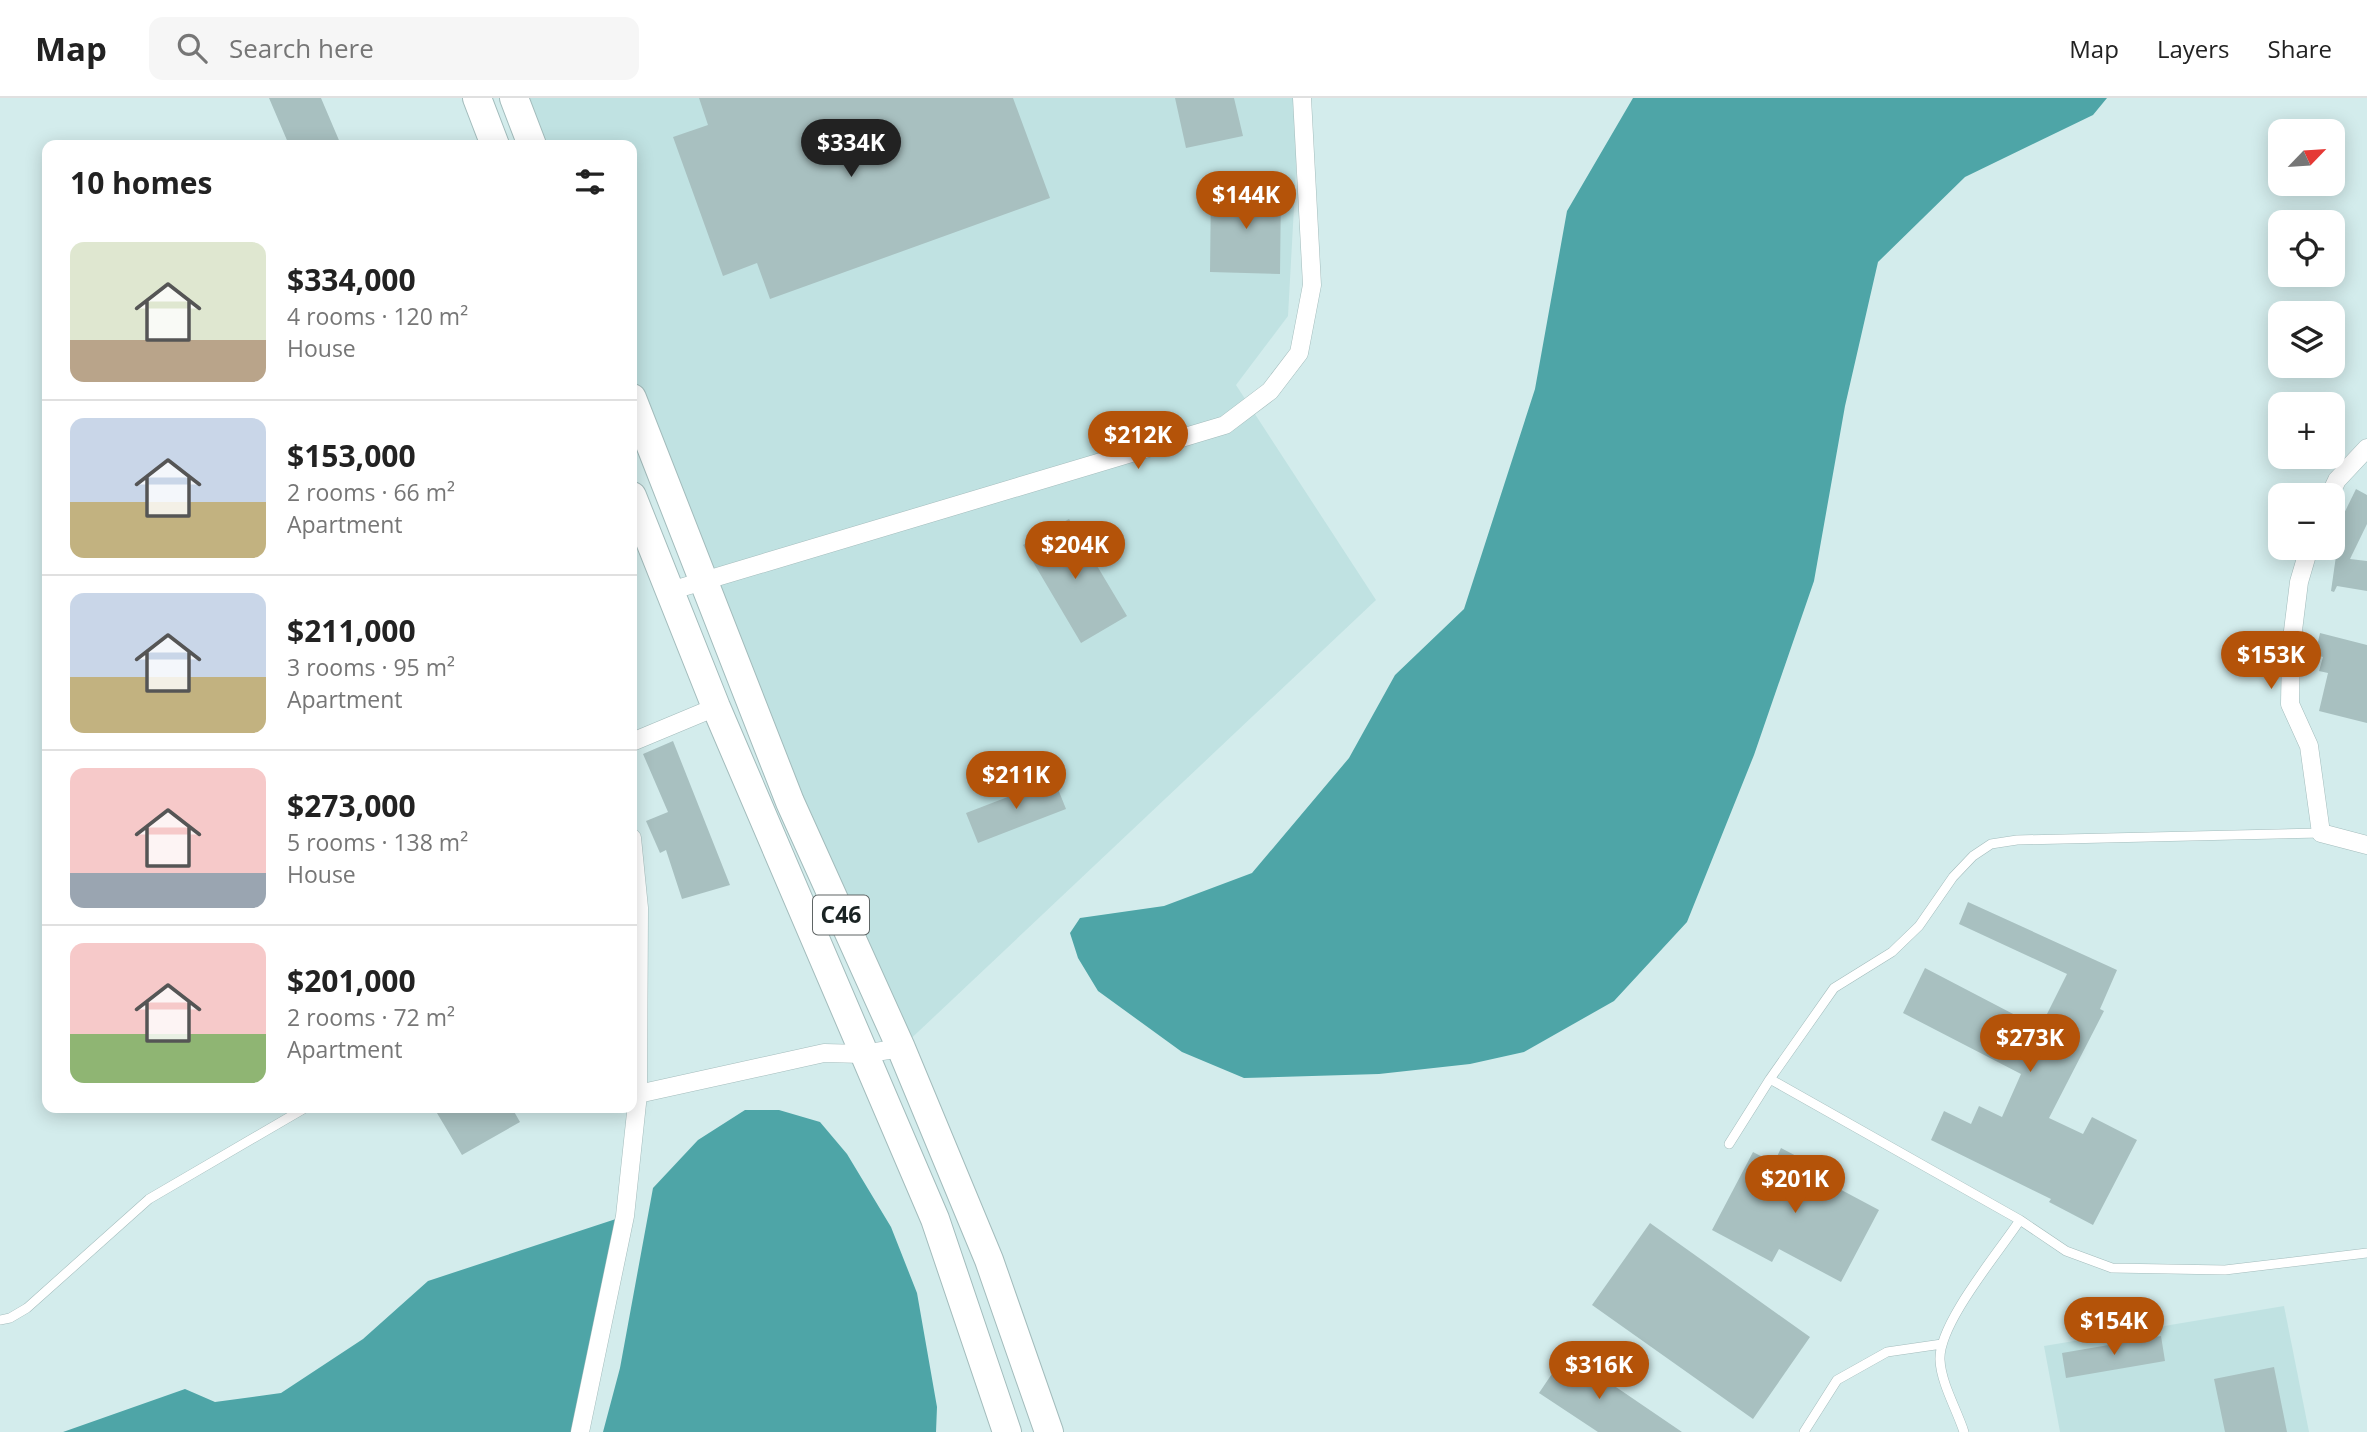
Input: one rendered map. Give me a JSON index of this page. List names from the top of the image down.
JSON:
{
  "streets": {
    "main road": ["C46"]
  },
  "north": "top right",
  "page": {
    "header": "Map",
    "search": "Search here",
    "nav": ["Map", "Layers", "Share"],
    "map_buttons": ["+", "−"],
    "price": [
      "$334K",
      "$144K",
      "$212K",
      "$204K",
      "$153K",
      "$211K",
      "$273K",
      "$201K",
      "$154K",
      "$316K"
    ],
    "heading": "10 homes",
    "list": [
      {
        "name": "$334,000",
        "note": "4 rooms · 120 m² · House"
      },
      {
        "name": "$153,000",
        "note": "2 rooms · 66 m² · Apartment"
      },
      {
        "name": "$211,000",
        "note": "3 rooms · 95 m² · Apartment"
      },
      {
        "name": "$273,000",
        "note": "5 rooms · 138 m² · House"
      },
      {
        "name": "$201,000",
        "note": "2 rooms · 72 m² · Apartment"
      }
    ]
  }
}
